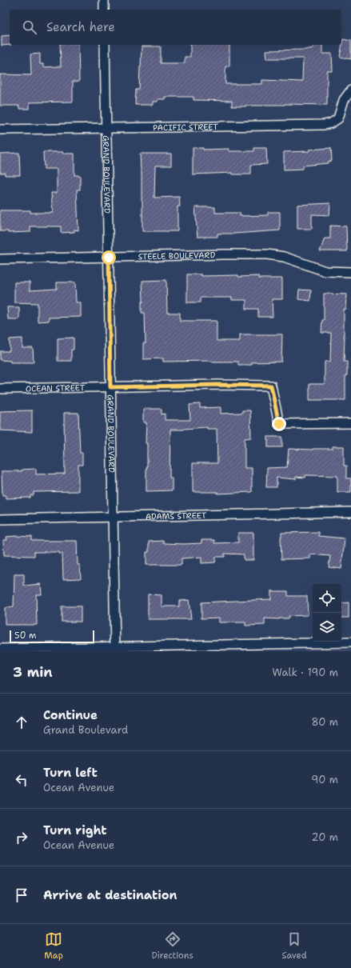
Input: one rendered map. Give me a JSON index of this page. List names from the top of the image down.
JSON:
{
  "streets": {
    "street": [
      "PACIFIC STREET",
      "GRAND BOULEVARD",
      "STEELE BOULEVARD",
      "OCEAN STREET",
      "ADAMS STREET"
    ]
  },
  "crossings": [
    ["PACIFIC STREET", "GRAND BOULEVARD"],
    ["GRAND BOULEVARD", "STEELE BOULEVARD"],
    ["GRAND BOULEVARD", "OCEAN STREET"],
    ["GRAND BOULEVARD", "ADAMS STREET"]
  ],
  "scale_bar": "50 m",
  "page": {
    "search": "Search here",
    "scale": "50 m",
    "heading": ["3 min", "Walk · 190 m"],
    "list": [
      ["Continue", "Grand Boulevard", "80 m"],
      ["Turn left", "Ocean Avenue", "90 m"],
      ["Turn right", "Ocean Avenue", "20 m"],
      "Arrive at destination"
    ],
    "nav": ["Map", "Directions", "Saved"]
  }
}
